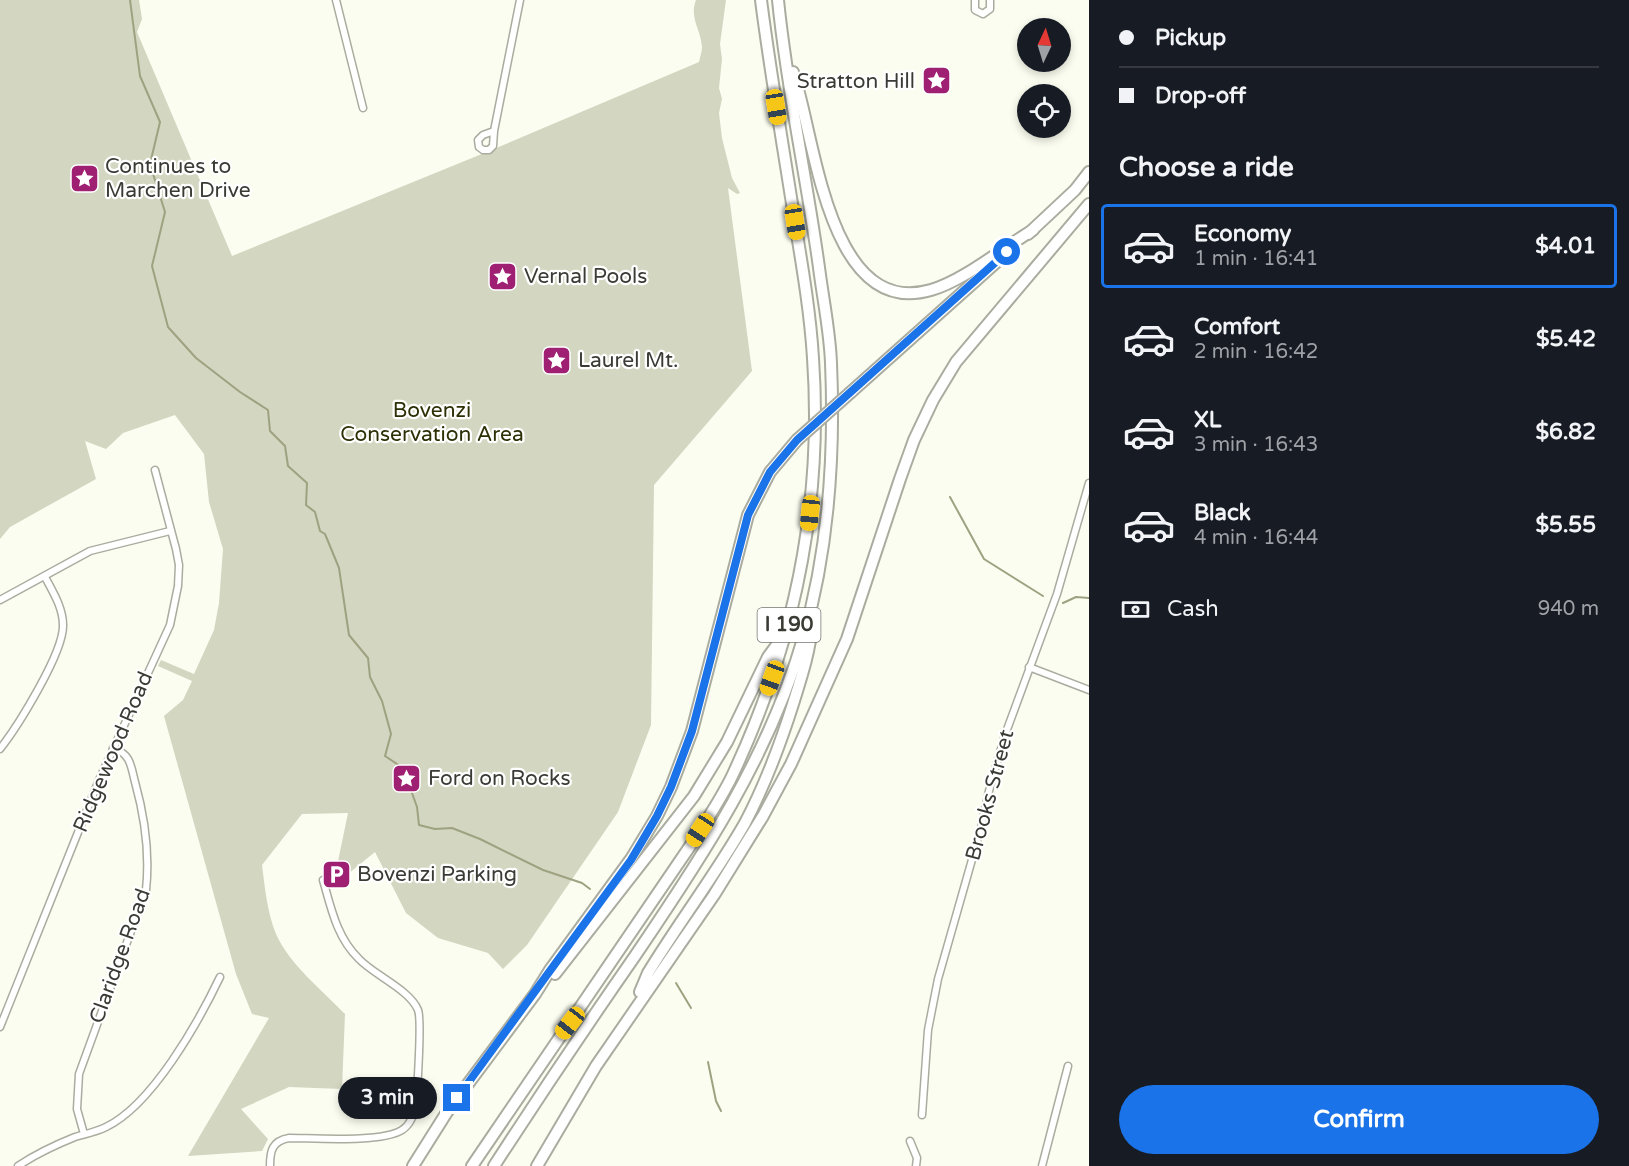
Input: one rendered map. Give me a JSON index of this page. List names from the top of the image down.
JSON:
{
  "streets": {
    "highway": ["I 190"],
    "street": ["Ridgewood Road", "Brooks Street", "Claridge Road"]
  },
  "crossings": [
    ["Ridgewood Road", "Claridge Road"]
  ],
  "parks": ["Bovenzi Conservation Area"],
  "places": {
    "place": [
      "Stratton Hill",
      "Continues to Marchen Drive",
      "Vernal Pools",
      "Laurel Mt.",
      "Ford on Rocks"
    ],
    "parking": ["Bovenzi Parking"]
  },
  "north": "top",
  "page": {
    "banner": ["Pickup", "Drop-off"],
    "heading": "Choose a ride",
    "list": [
      {
        "name": "Economy",
        "note": "1 min · 16:41",
        "value": "$4.01"
      },
      {
        "name": "Comfort",
        "note": "2 min · 16:42",
        "value": "$5.42"
      },
      {
        "name": "XL",
        "note": "3 min · 16:43",
        "value": "$6.82"
      },
      {
        "name": "Black",
        "note": "4 min · 16:44",
        "value": "$5.55"
      }
    ],
    "pay": ["Cash", "940 m"],
    "buttons": "Confirm",
    "bubble": "3 min"
  }
}
